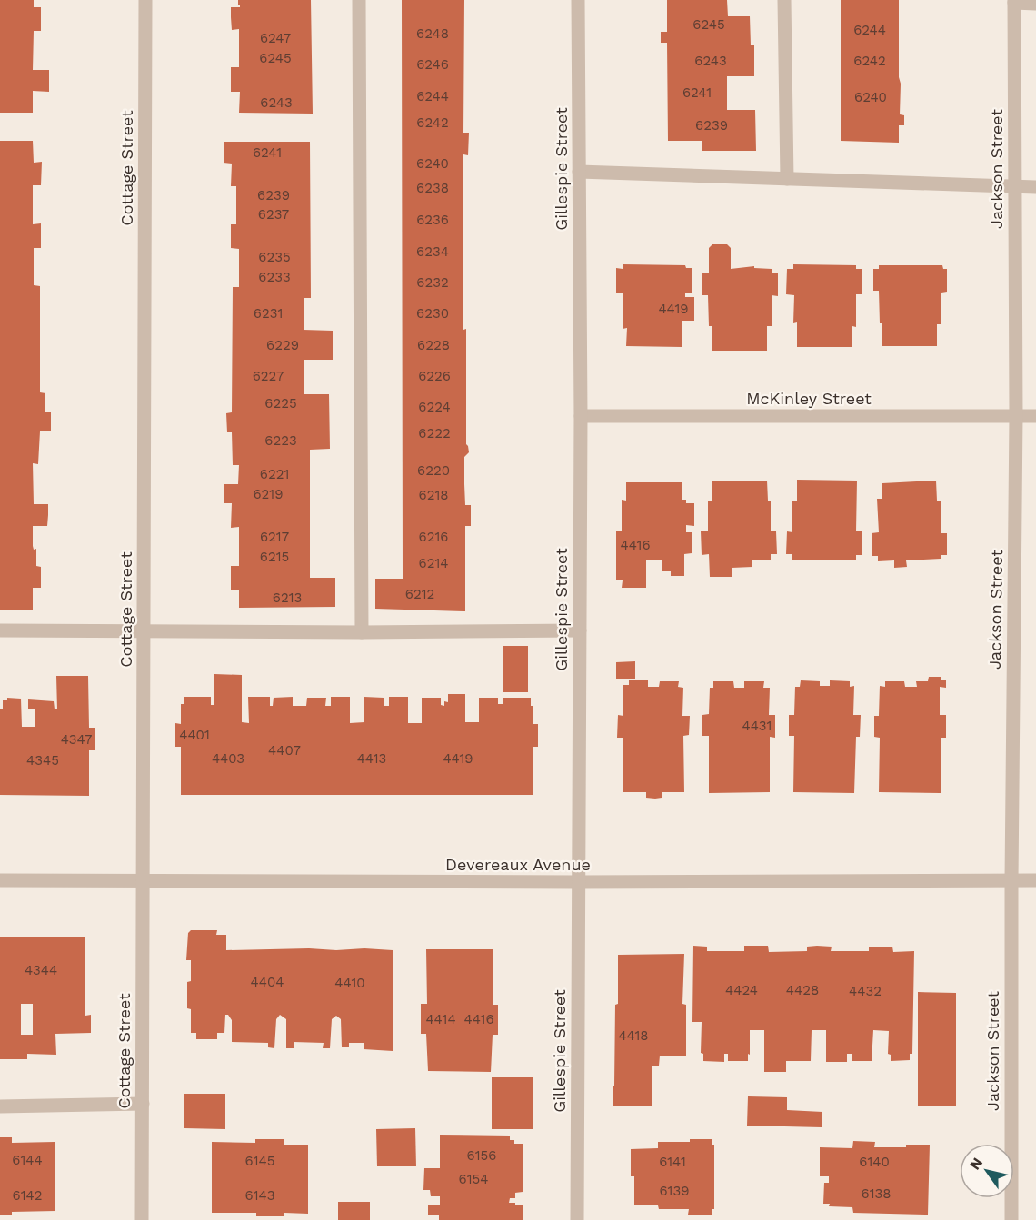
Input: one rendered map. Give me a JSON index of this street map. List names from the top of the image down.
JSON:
{
  "streets": {
    "street": [
      "Cottage Street",
      "Gillespie Street",
      "Jackson Street",
      "McKinley Street",
      "Devereaux Avenue"
    ]
  },
  "crossings": [
    ["Cottage Street", "Devereaux Avenue"],
    ["Gillespie Street", "McKinley Street"],
    ["Gillespie Street", "Devereaux Avenue"],
    ["Jackson Street", "McKinley Street"],
    ["Jackson Street", "Devereaux Avenue"]
  ],
  "house_numbers": [
    "6245",
    "6244",
    "6248",
    "6247",
    "6245",
    "6243",
    "6242",
    "6246",
    "6241",
    "6244",
    "6240",
    "6243",
    "6242",
    "6239",
    "6241",
    "6240",
    "6238",
    "6239",
    "6237",
    "6236",
    "6234",
    "6235",
    "6233",
    "6232",
    "4419",
    "6231",
    "6230",
    "6229",
    "6228",
    "6227",
    "6226",
    "6225",
    "6224",
    "6222",
    "6223",
    "6220",
    "6221",
    "6219",
    "6218",
    "6217",
    "6216",
    "4416",
    "6215",
    "6214",
    "6212",
    "6213",
    "4431",
    "4401",
    "4347",
    "4407",
    "4403",
    "4413",
    "4419",
    "4345",
    "4344",
    "4404",
    "4410",
    "4424",
    "4428",
    "4432",
    "4414",
    "4416",
    "4418",
    "6156",
    "6144",
    "6145",
    "6141",
    "6140",
    "6154",
    "6139",
    "6138",
    "6142",
    "6143"
  ],
  "north": "top left"
}
